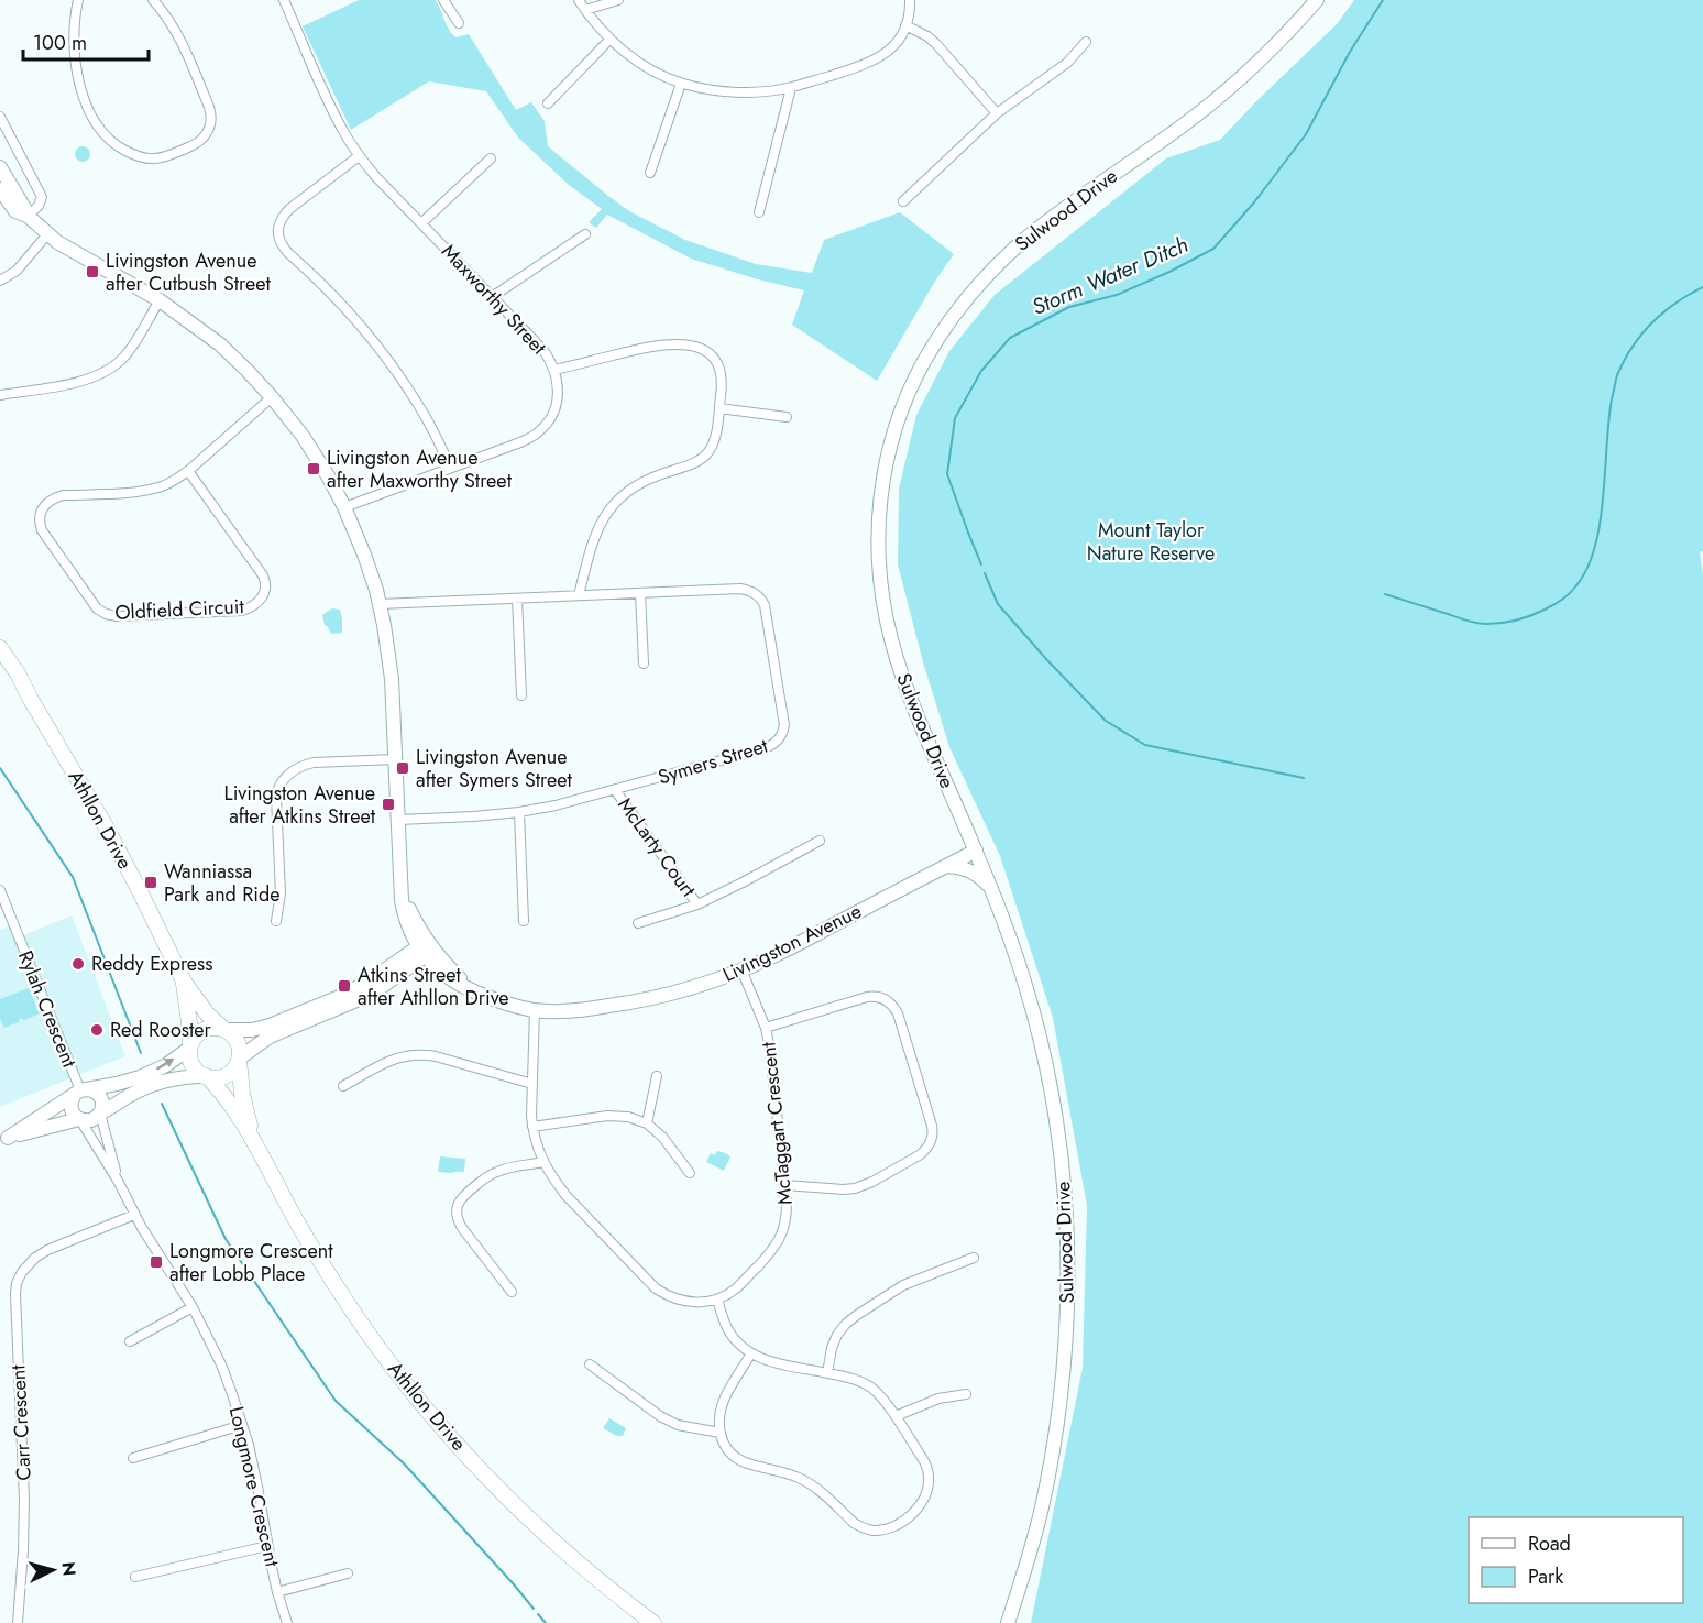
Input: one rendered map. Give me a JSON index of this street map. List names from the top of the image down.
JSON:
{
  "streets": {
    "main road": ["Athllon Drive"],
    "street": [
      "Sulwood Drive",
      "Maxworthy Street",
      "Oldfield Circuit",
      "Symers Street",
      "McLarty Court",
      "Livingston Avenue",
      "Rylah Crescent",
      "McTaggart Crescent",
      "Carr Crescent",
      "Longmore Crescent"
    ]
  },
  "crossings": [
    ["Sulwood Drive", "Livingston Avenue"],
    ["Maxworthy Street", "Livingston Avenue"],
    ["Oldfield Circuit", "Livingston Avenue"],
    ["Symers Street", "McLarty Court"],
    ["Symers Street", "Livingston Avenue"],
    ["Livingston Avenue", "McTaggart Crescent"],
    ["Rylah Crescent", "Longmore Crescent"],
    ["Carr Crescent", "Longmore Crescent"]
  ],
  "water": ["Storm Water Ditch"],
  "parks": ["Mount Taylor Nature Reserve"],
  "places": {
    "transit": [
      "Livingston Avenue after Cutbush Street",
      "Livingston Avenue after Maxworthy Street",
      "Livingston Avenue after Symers Street",
      "Livingston Avenue after Atkins Street",
      "Wanniassa Park and Ride",
      "Atkins Street after Athllon Drive",
      "Longmore Crescent after Lobb Place"
    ],
    "other": ["Reddy Express", "Red Rooster"]
  },
  "legend": ["Road", "Park"],
  "scale_bar": "100 m",
  "north": "right"
}
